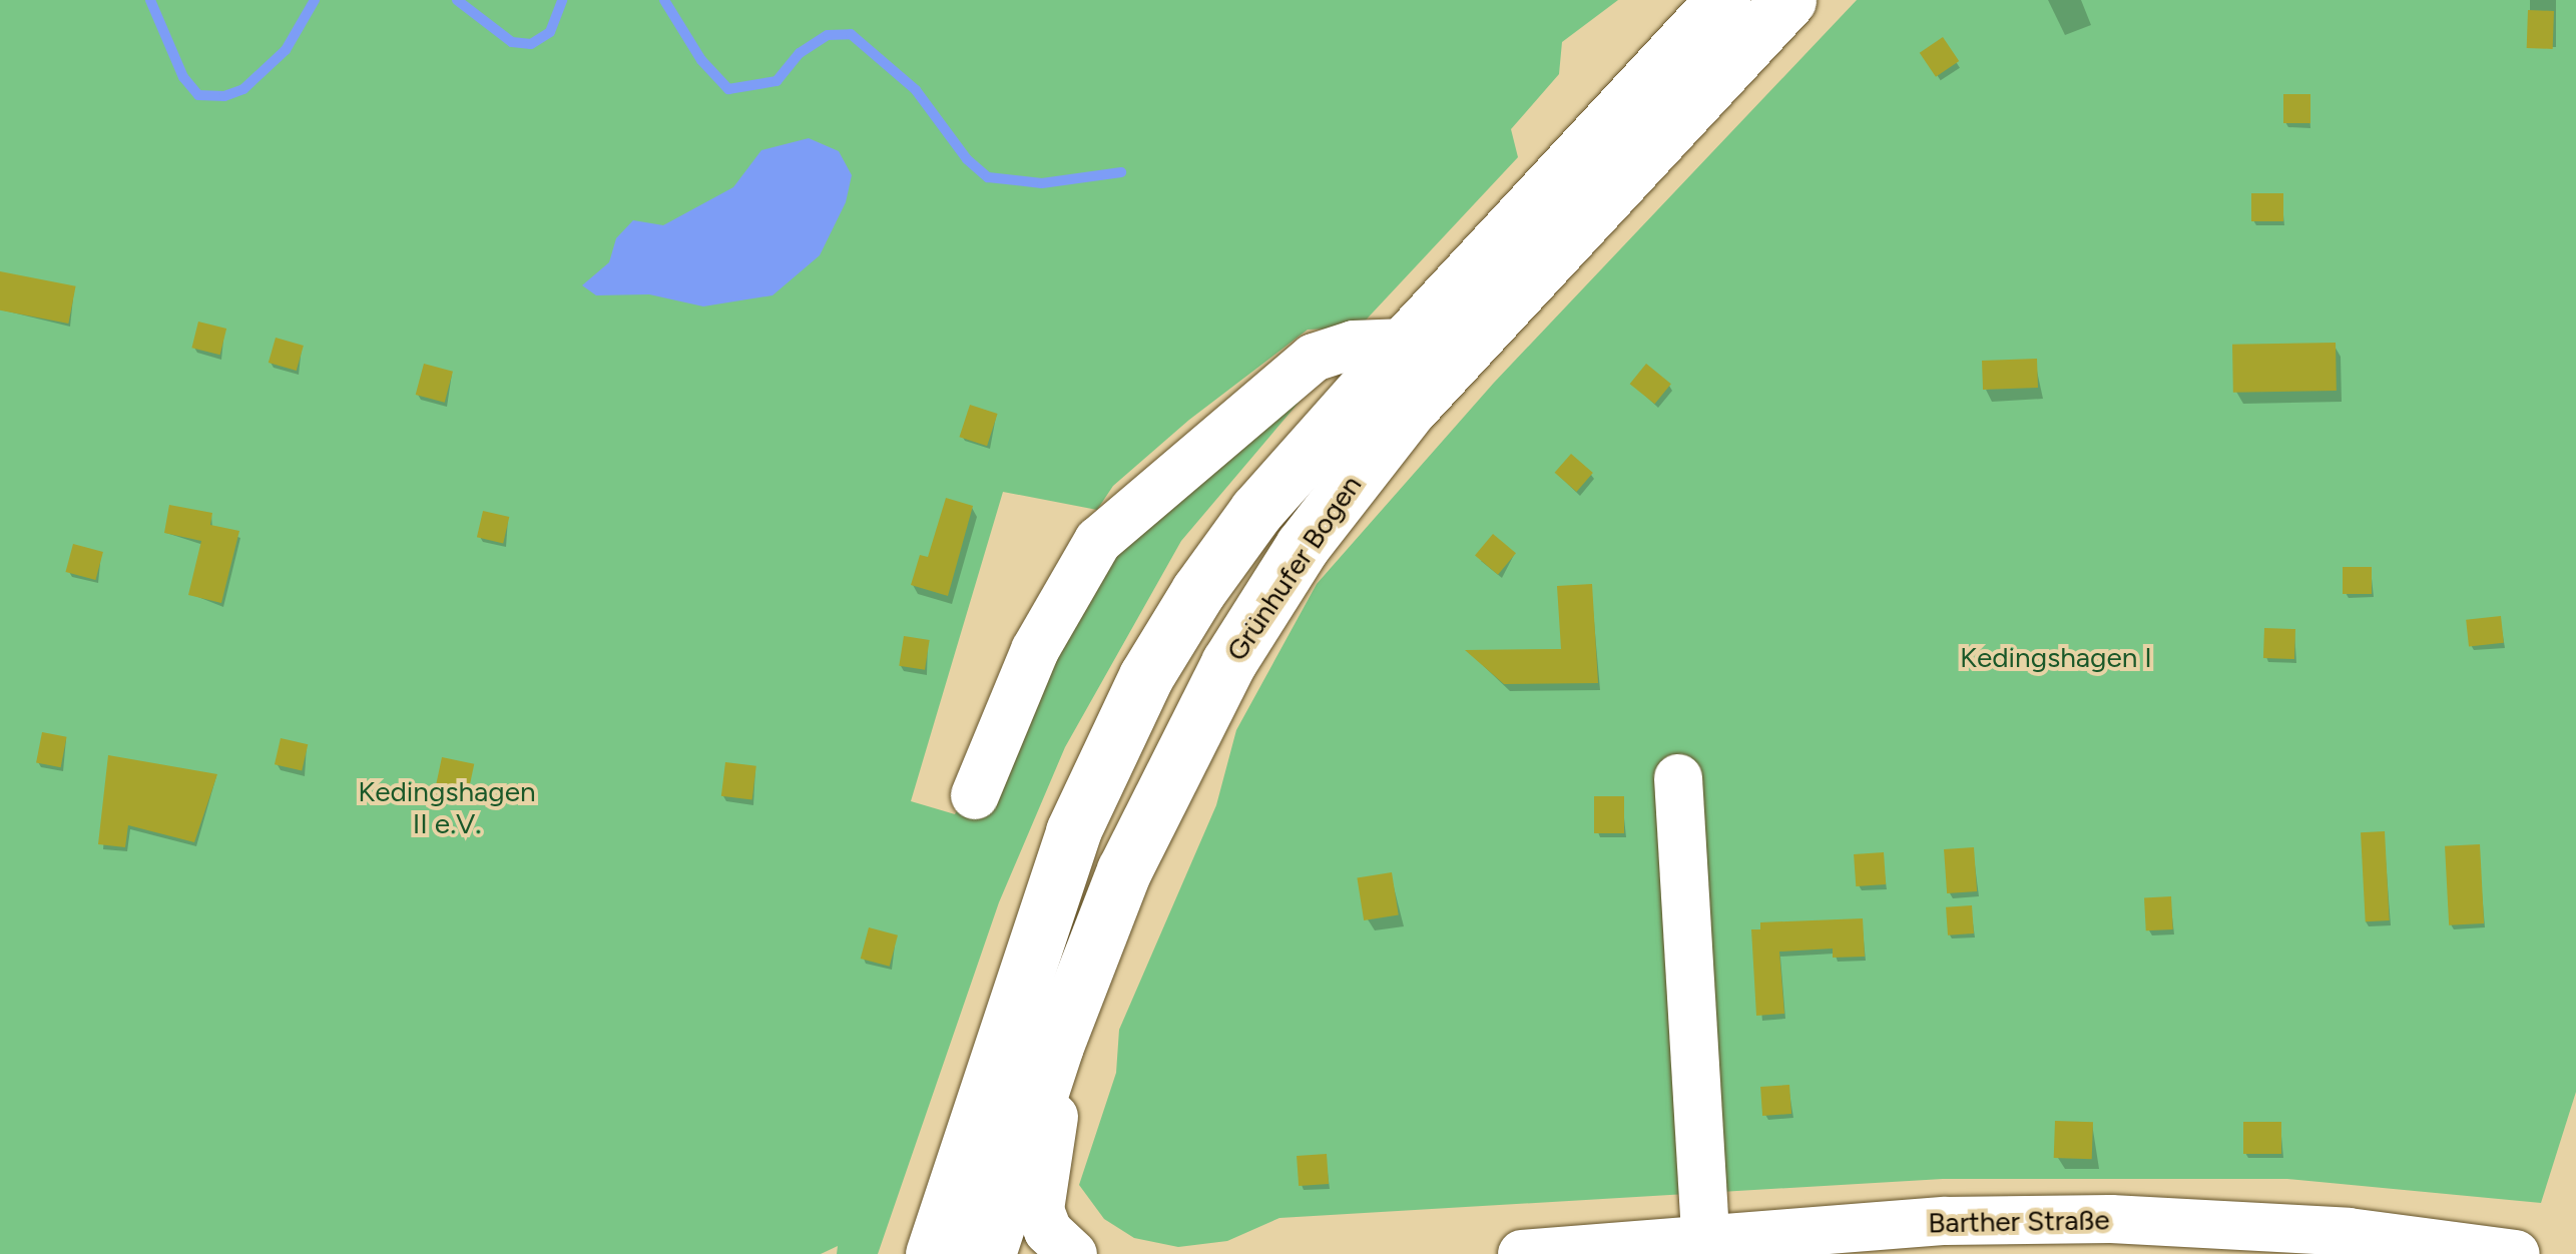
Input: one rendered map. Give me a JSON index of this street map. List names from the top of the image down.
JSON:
{
  "streets": {
    "main road": ["Grünhufer Bogen"],
    "street": ["Barther Straße"]
  },
  "parks": ["Kedingshagen I", "Kedingshagen II e.V."]
}
